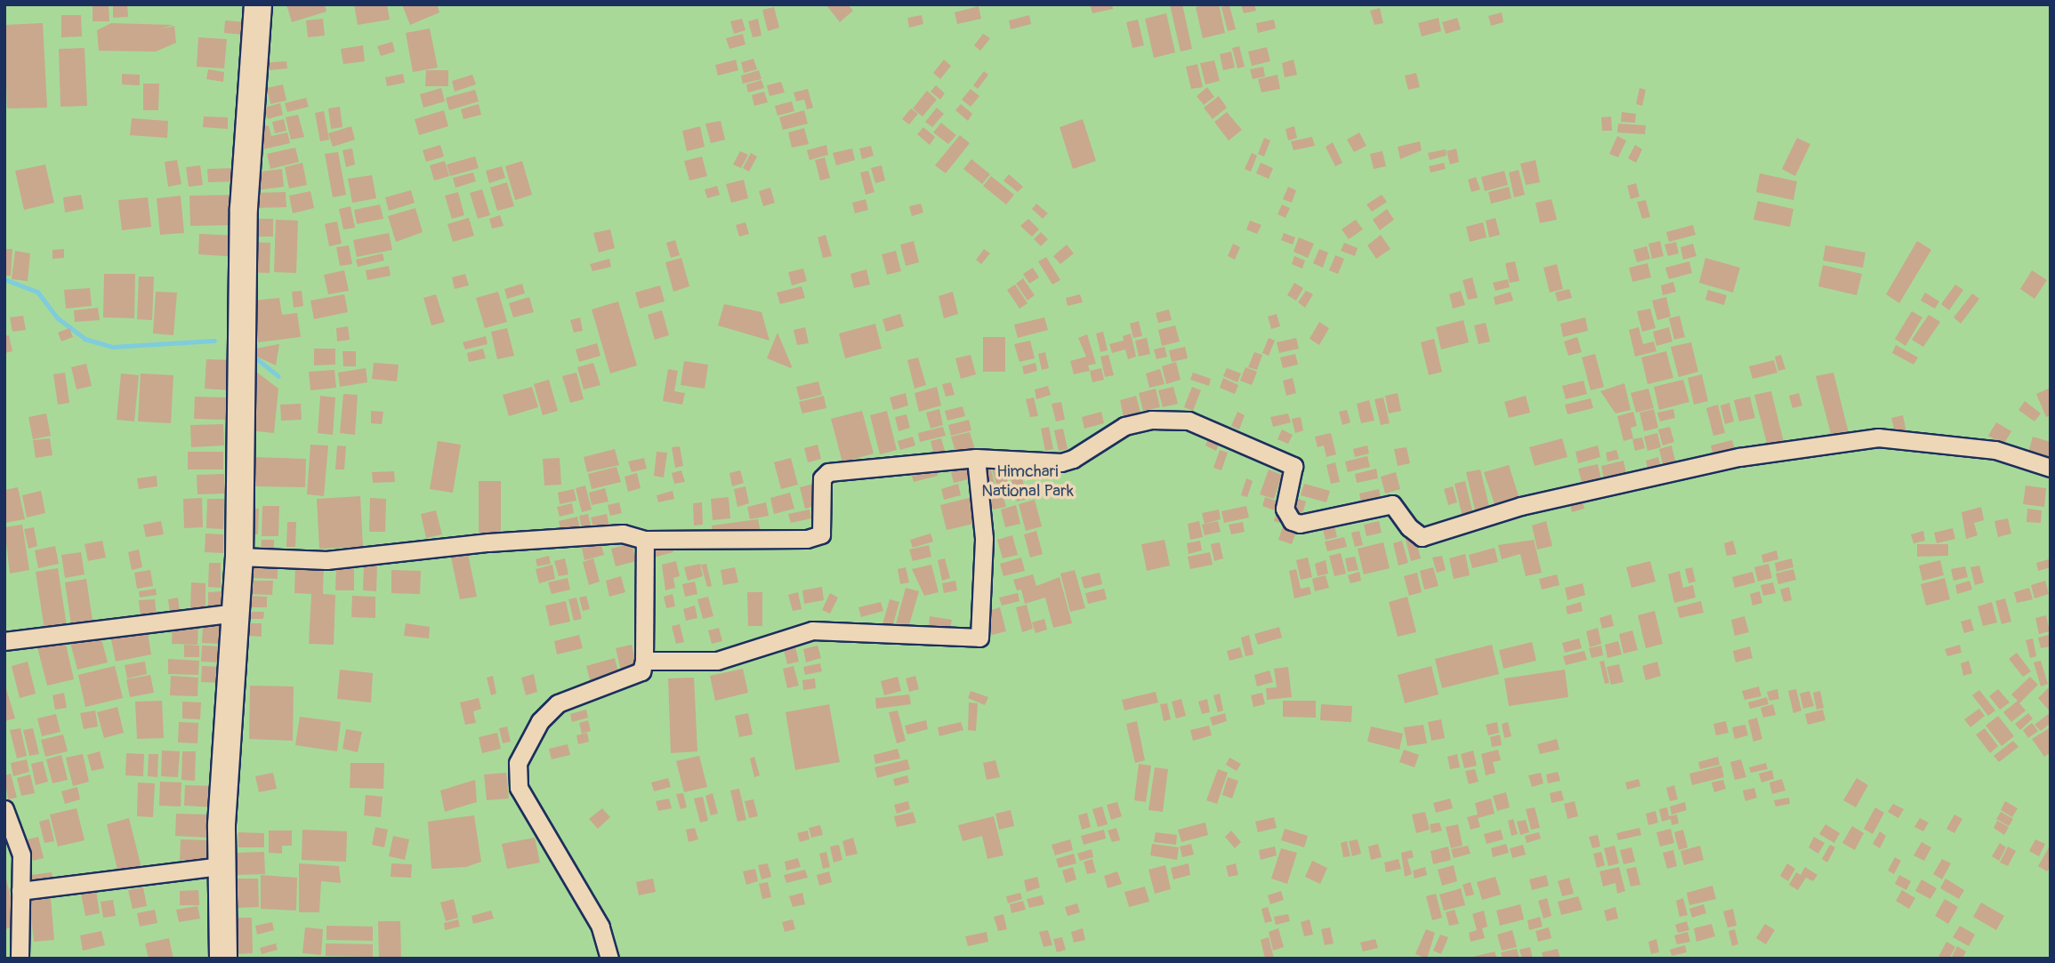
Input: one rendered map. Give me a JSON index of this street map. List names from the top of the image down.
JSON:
{
  "parks": ["Himchari National Park"]
}
